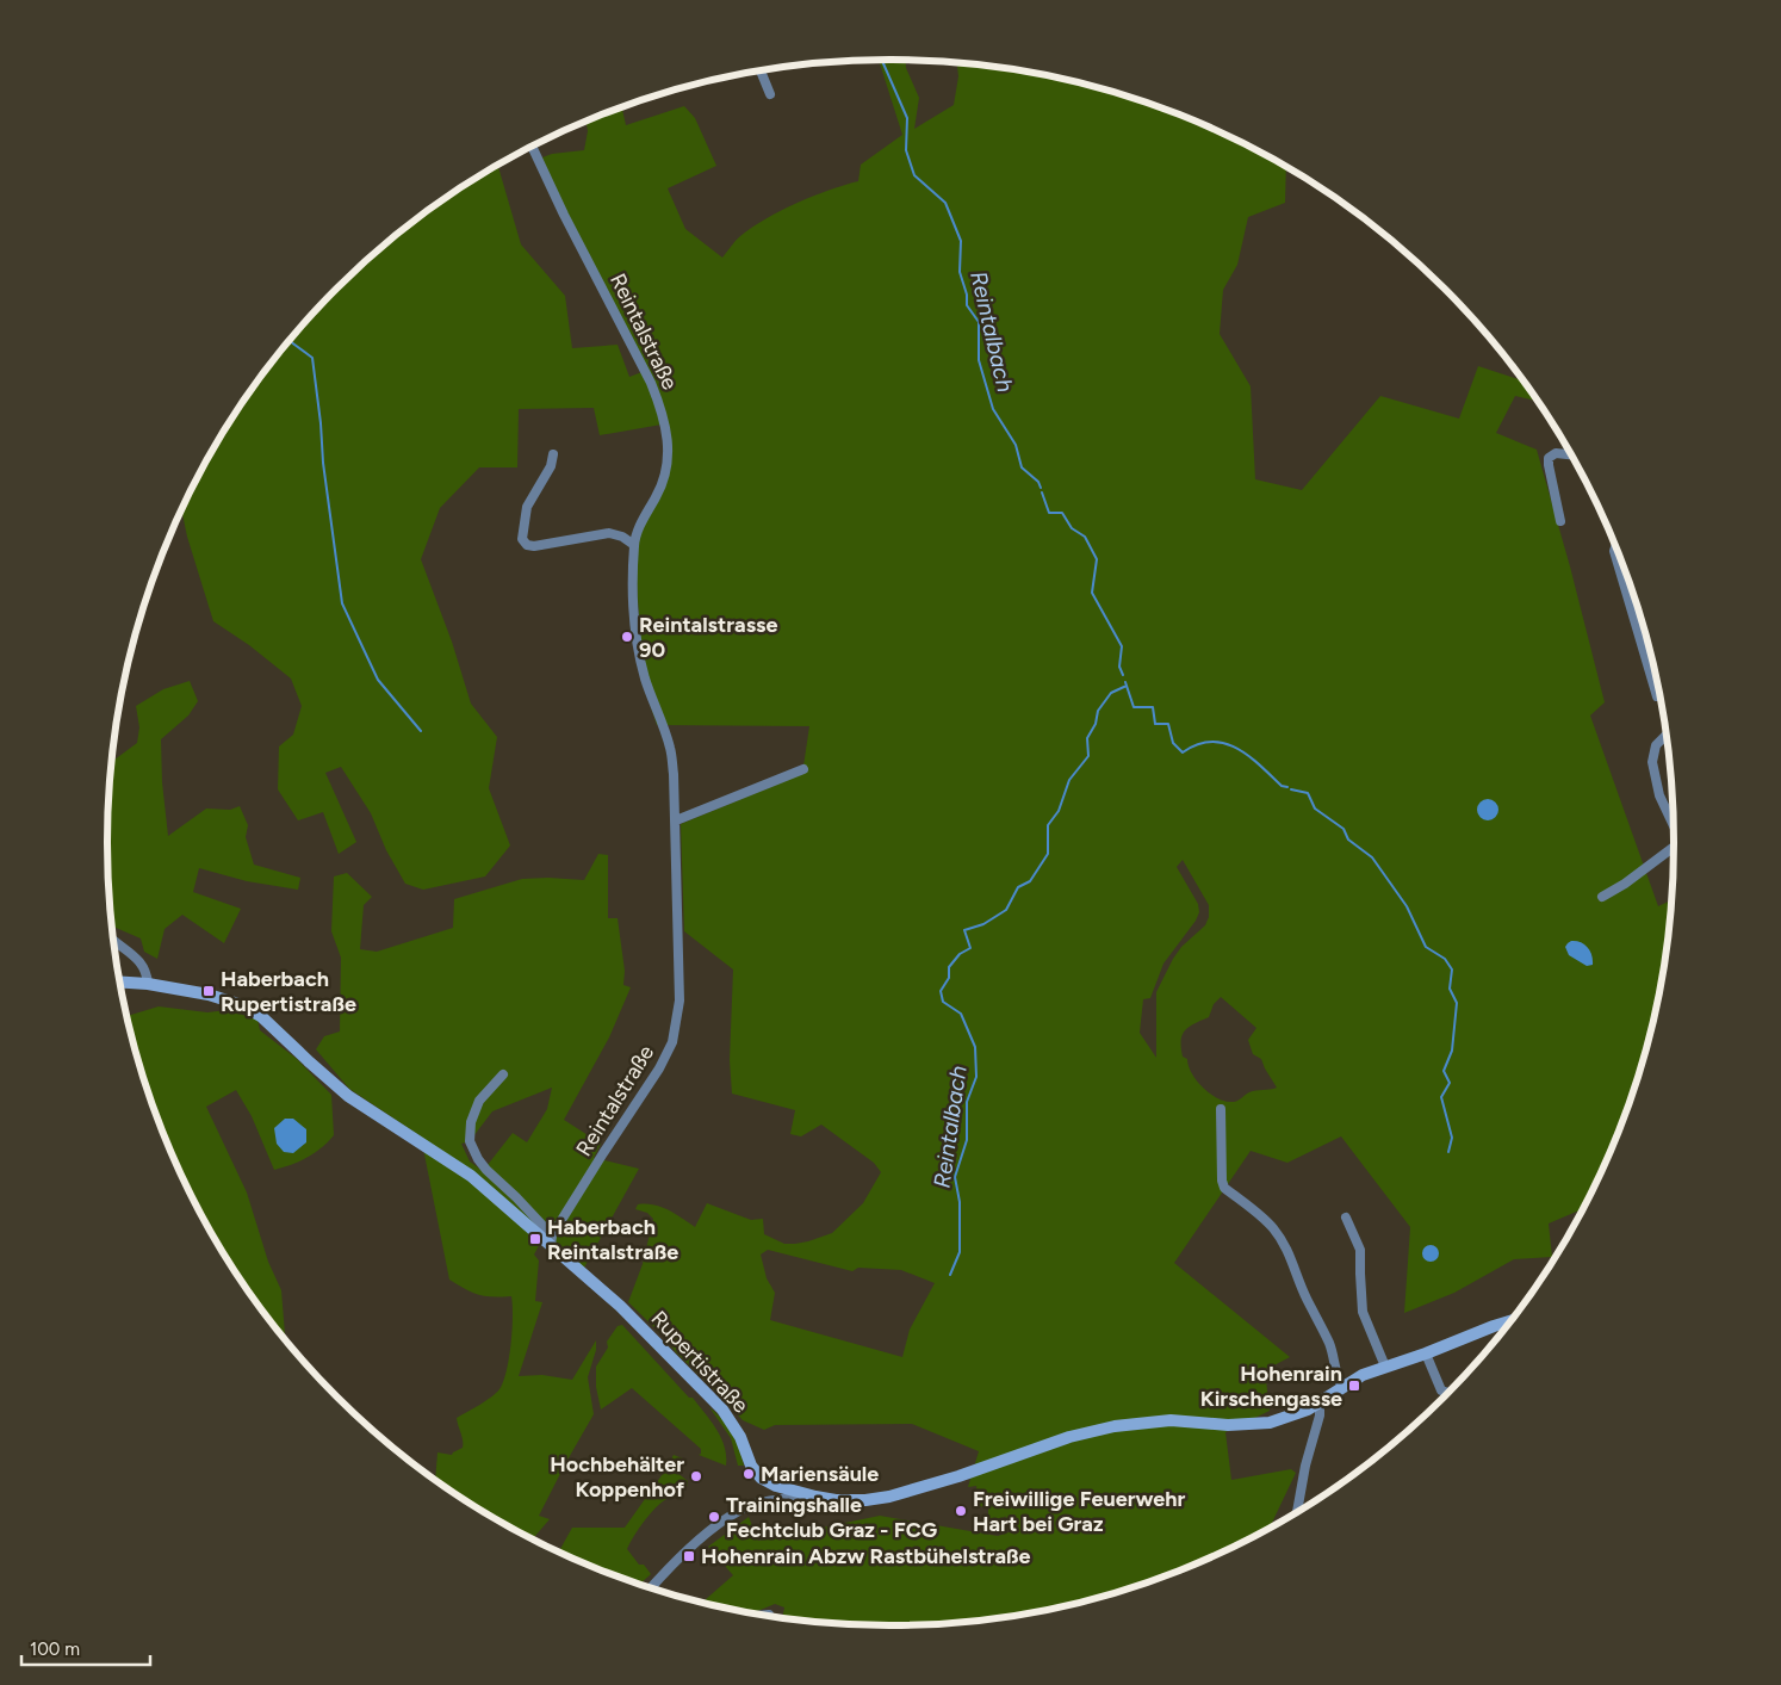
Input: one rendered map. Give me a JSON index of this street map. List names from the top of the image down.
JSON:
{
  "streets": {
    "main road": ["Rupertistraße"],
    "street": ["Reintalstraße"]
  },
  "crossings": [
    ["Reintalstraße", "Rupertistraße"]
  ],
  "water": ["Reintalbach"],
  "places": {
    "other": [
      "Reintalstrasse 90",
      "Mariensäule",
      "Hochbehälter Koppenhof",
      "Freiwillige Feuerwehr Hart bei Graz",
      "Trainingshalle Fechtclub Graz - FCG"
    ],
    "transit": [
      "Haberbach Rupertistraße",
      "Haberbach Reintalstraße",
      "Hohenrain Kirschengasse",
      "Hohenrain Abzw Rastbühelstraße"
    ]
  },
  "scale_bar": "100 m"
}
